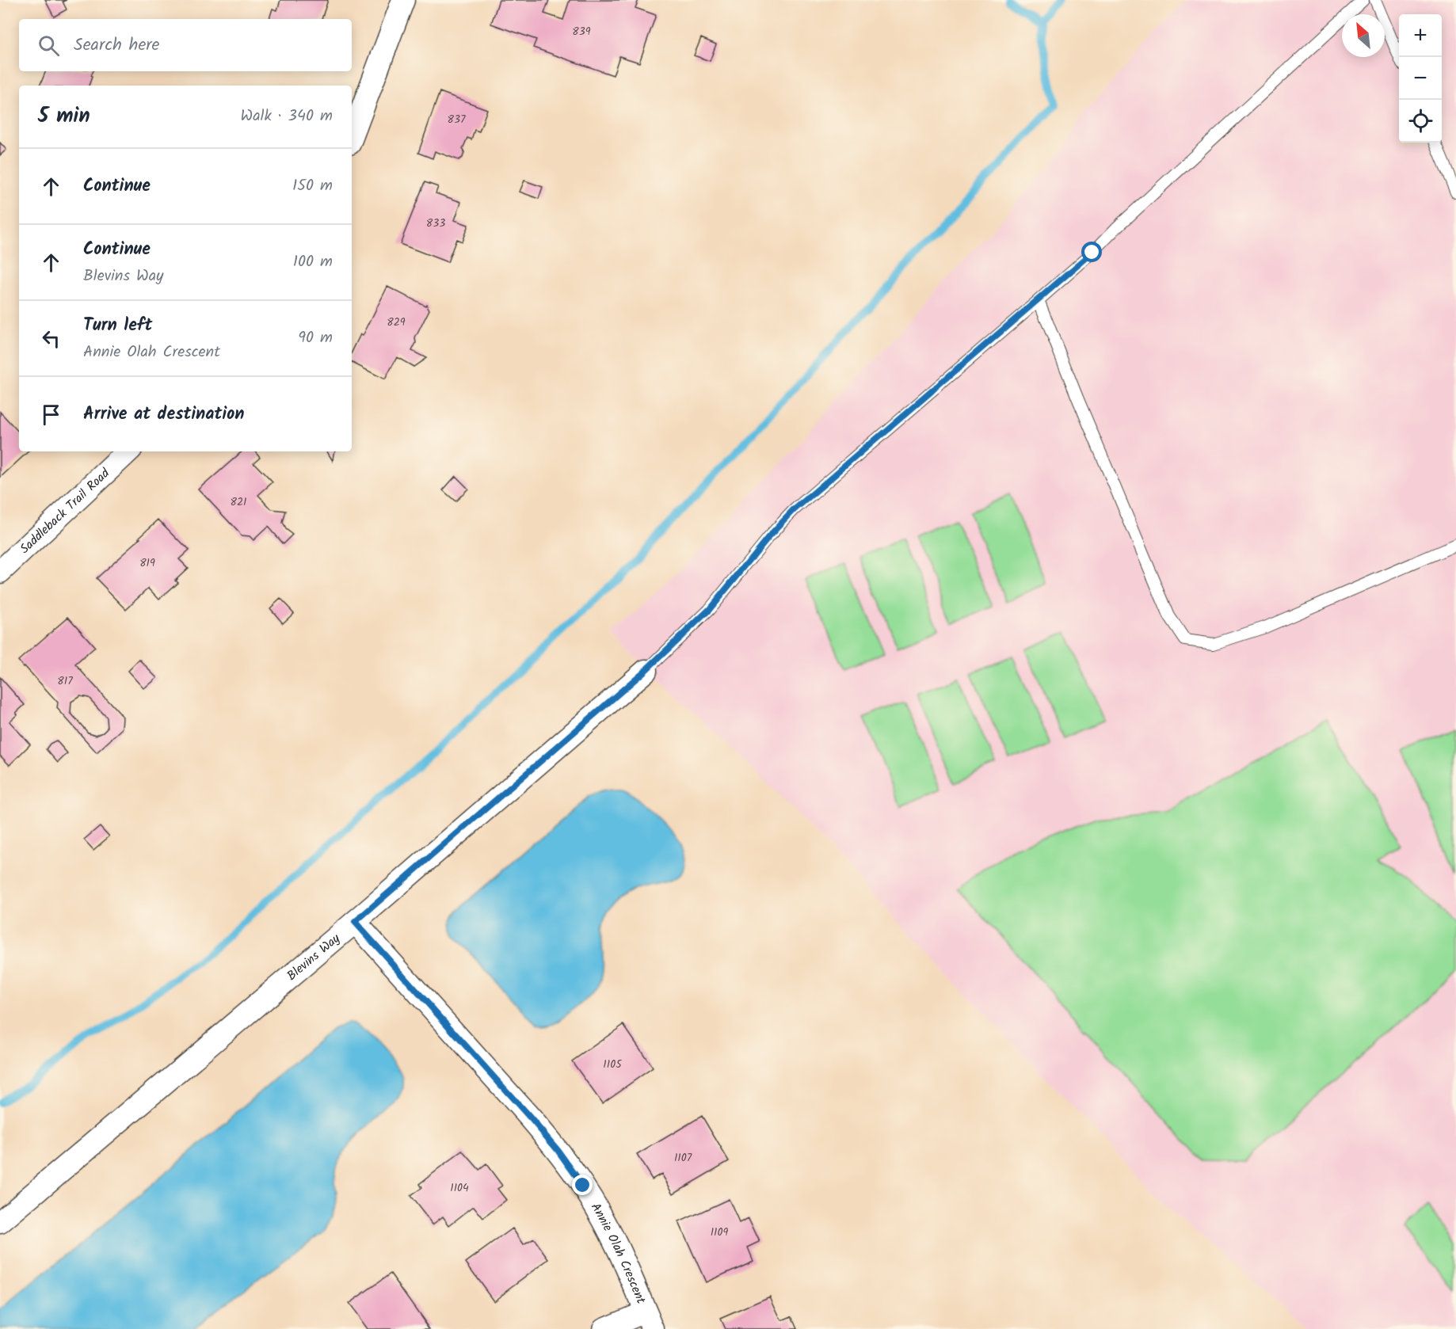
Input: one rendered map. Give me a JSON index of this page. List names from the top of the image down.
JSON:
{
  "streets": {
    "street": ["Saddleback Trail Road", "Blevins Way", "Annie Olah Crescent"]
  },
  "crossings": [
    ["Blevins Way", "Annie Olah Crescent"]
  ],
  "house_numbers": [
    "839",
    "837",
    "833",
    "829",
    "821",
    "819",
    "817",
    "1105",
    "1107",
    "1104",
    "1109"
  ],
  "north": "top left",
  "page": {
    "map_buttons": ["+", "−"],
    "search": "Search here",
    "heading": ["5 min", "Walk · 340 m"],
    "list": [
      ["Continue", "150 m"],
      ["Continue", "Blevins Way", "100 m"],
      ["Turn left", "Annie Olah Crescent", "90 m"],
      "Arrive at destination"
    ]
  }
}
